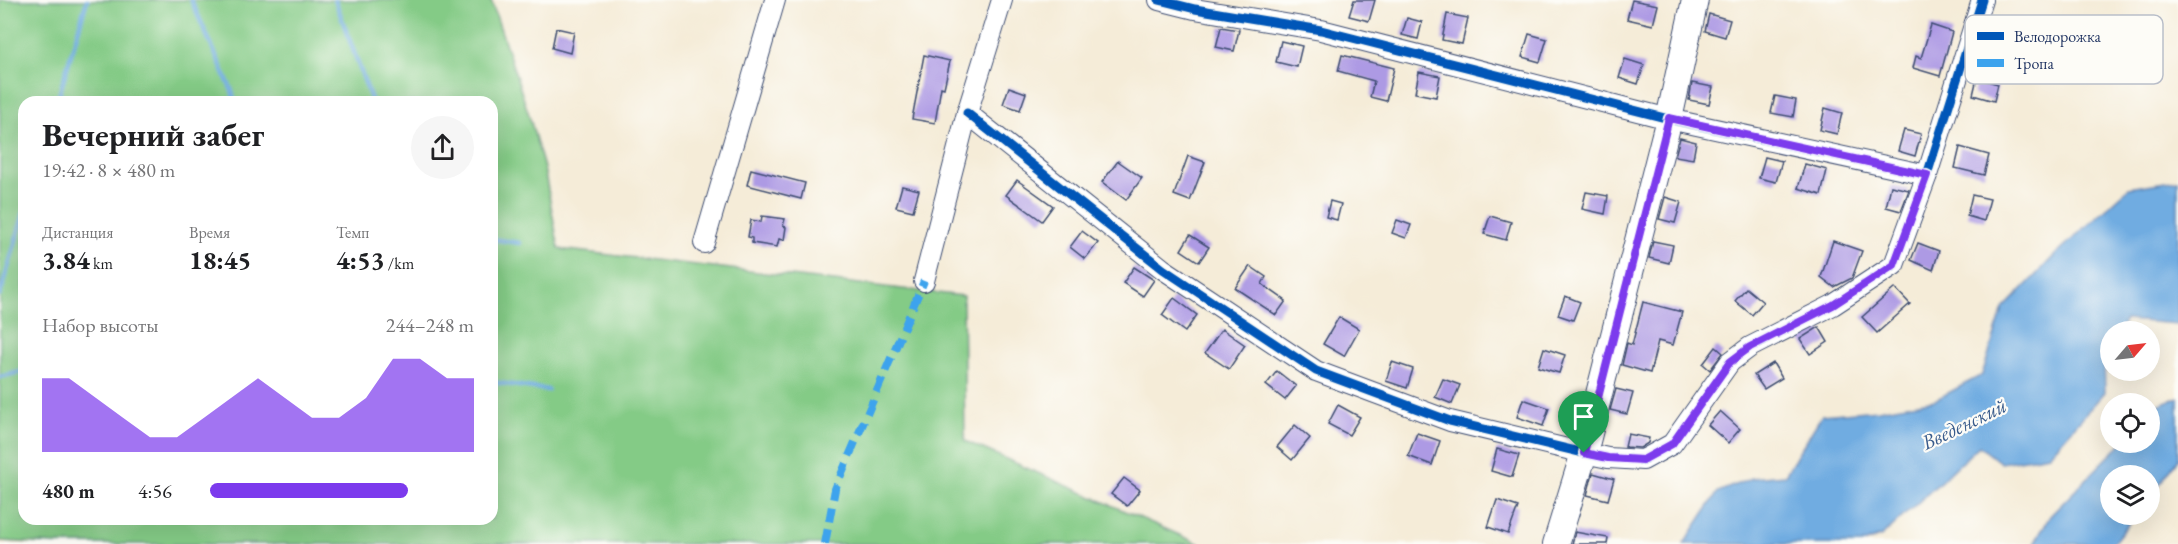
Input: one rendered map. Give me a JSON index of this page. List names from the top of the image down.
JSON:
{
  "water": ["Введенский"],
  "legend": ["Велодорожка", "Тропа"],
  "north": "top right",
  "page": {
    "heading": ["Вечерний забег", "19:42 · 8 × 480 m"],
    "stats": [
      ["Дистанция", "3.84 km"],
      ["Время", "18:45"],
      ["Темп", "4:53 /km"]
    ],
    "chart": ["Набор высоты", "244–248 m"],
    "list": [
      {
        "name": "480 m",
        "note": "4:56"
      }
    ]
  }
}
